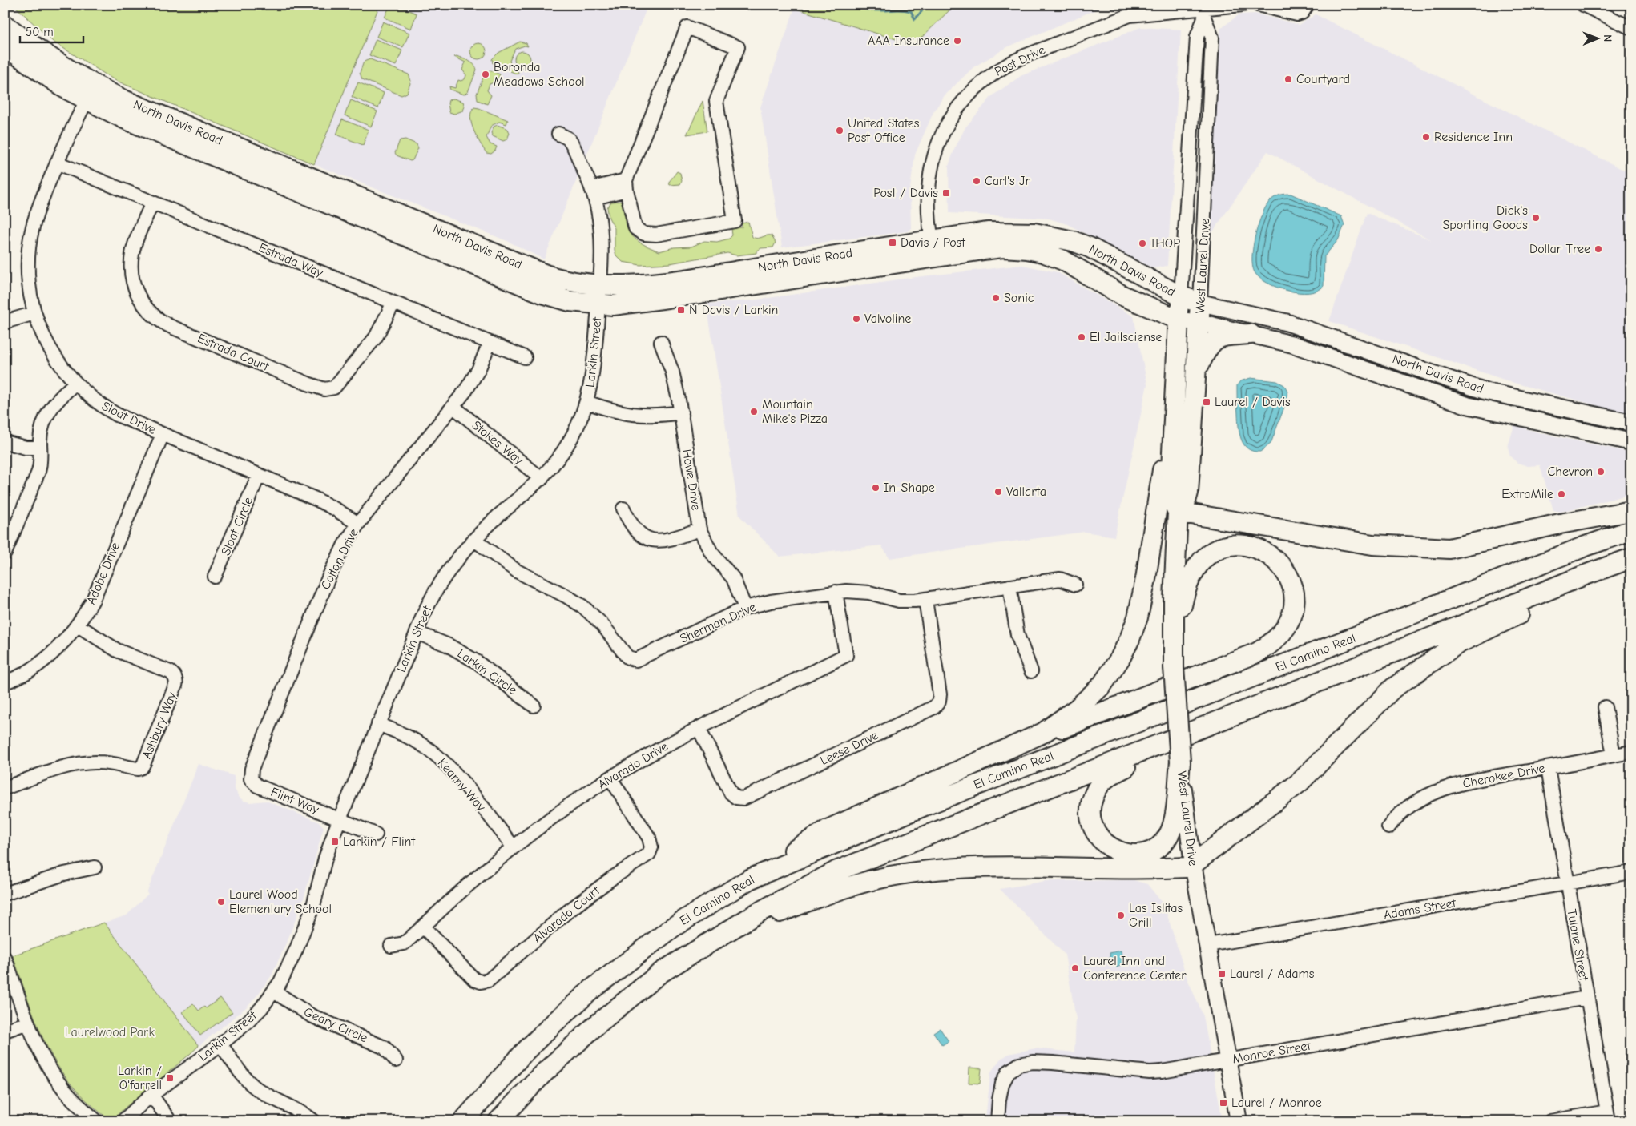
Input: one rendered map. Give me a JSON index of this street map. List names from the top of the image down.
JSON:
{
  "streets": {
    "highway": ["North Davis Road", "West Laurel Drive", "El Camino Real"],
    "street": [
      "Post Drive",
      "Estrada Way",
      "Estrada Court",
      "Larkin Street",
      "Sloat Drive",
      "Stokes Way",
      "Howe Drive",
      "Sloat Circle",
      "Colton Drive",
      "Adobe Drive",
      "Sherman Drive",
      "Larkin Circle",
      "Ashbury Way",
      "Leese Drive",
      "Alvarado Drive",
      "Cherokee Drive",
      "Kearny Way",
      "Flint Way",
      "Adams Street",
      "Alvarado Court",
      "Tulane Street",
      "Geary Circle",
      "Monroe Street"
    ]
  },
  "crossings": [
    ["Post Drive", "North Davis Road"],
    ["Post Drive", "West Laurel Drive"],
    ["North Davis Road", "West Laurel Drive"],
    ["North Davis Road", "Larkin Street"],
    ["North Davis Road", "Sloat Drive"],
    ["Estrada Way", "Estrada Court"],
    ["Estrada Way", "Sloat Drive"],
    ["Estrada Way", "Colton Drive"],
    ["West Laurel Drive", "Adams Street"],
    ["West Laurel Drive", "Monroe Street"],
    ["Larkin Street", "Stokes Way"],
    ["Larkin Street", "Sherman Drive"],
    ["Larkin Street", "Larkin Circle"],
    ["Larkin Street", "Kearny Way"],
    ["Larkin Street", "Flint Way"],
    ["Larkin Street", "Geary Circle"],
    ["Sloat Drive", "Sloat Circle"],
    ["Sloat Drive", "Colton Drive"],
    ["Sloat Drive", "Adobe Drive"],
    ["Stokes Way", "Colton Drive"],
    ["Howe Drive", "Sherman Drive"],
    ["Colton Drive", "Flint Way"],
    ["Adobe Drive", "Ashbury Way"],
    ["Sherman Drive", "Leese Drive"],
    ["Sherman Drive", "Alvarado Drive"],
    ["Leese Drive", "Alvarado Drive"],
    ["Alvarado Drive", "Kearny Way"],
    ["Alvarado Drive", "Alvarado Court"],
    ["Cherokee Drive", "Tulane Street"],
    ["Adams Street", "Tulane Street"],
    ["Tulane Street", "Monroe Street"]
  ],
  "parks": ["Laurelwood Park"],
  "places": {
    "other": [
      "AAA Insurance",
      "Boronda Meadows School",
      "Courtyard",
      "United States Post Office",
      "Residence Inn",
      "Carl's Jr",
      "Dick's Sporting Goods",
      "IHOP",
      "Dollar Tree",
      "Sonic",
      "Valvoline",
      "El Jailsciense",
      "Mountain Mike's Pizza",
      "Chevron",
      "In-Shape",
      "Vallarta",
      "ExtraMile",
      "Laurel Wood Elementary School",
      "Las Islitas Grill",
      "Laurel Inn and Conference Center"
    ],
    "transit": [
      "Post / Davis",
      "Davis / Post",
      "N Davis / Larkin",
      "Laurel / Davis",
      "Larkin / Flint",
      "Laurel / Adams",
      "Larkin / O'farrell",
      "Laurel / Monroe"
    ]
  },
  "scale_bar": "50 m",
  "north": "right"
}
